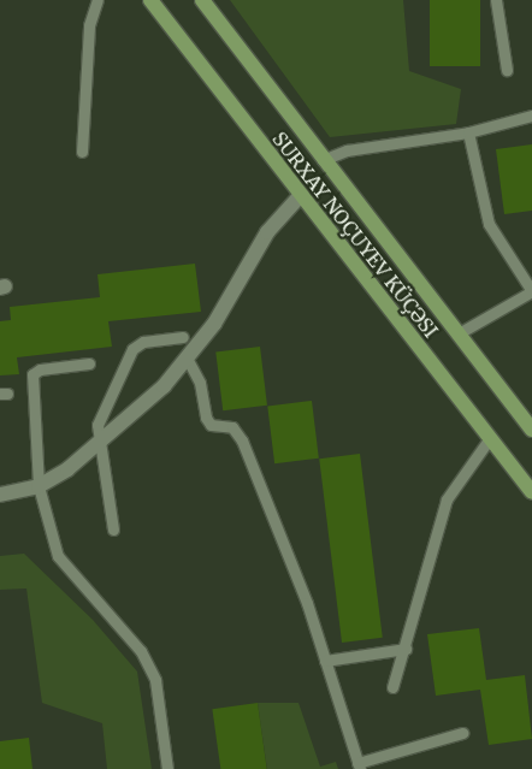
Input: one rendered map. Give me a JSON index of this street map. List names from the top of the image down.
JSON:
{
  "streets": {
    "street": ["SURXAY NOÇUYEV KÜÇƏSI"]
  }
}
